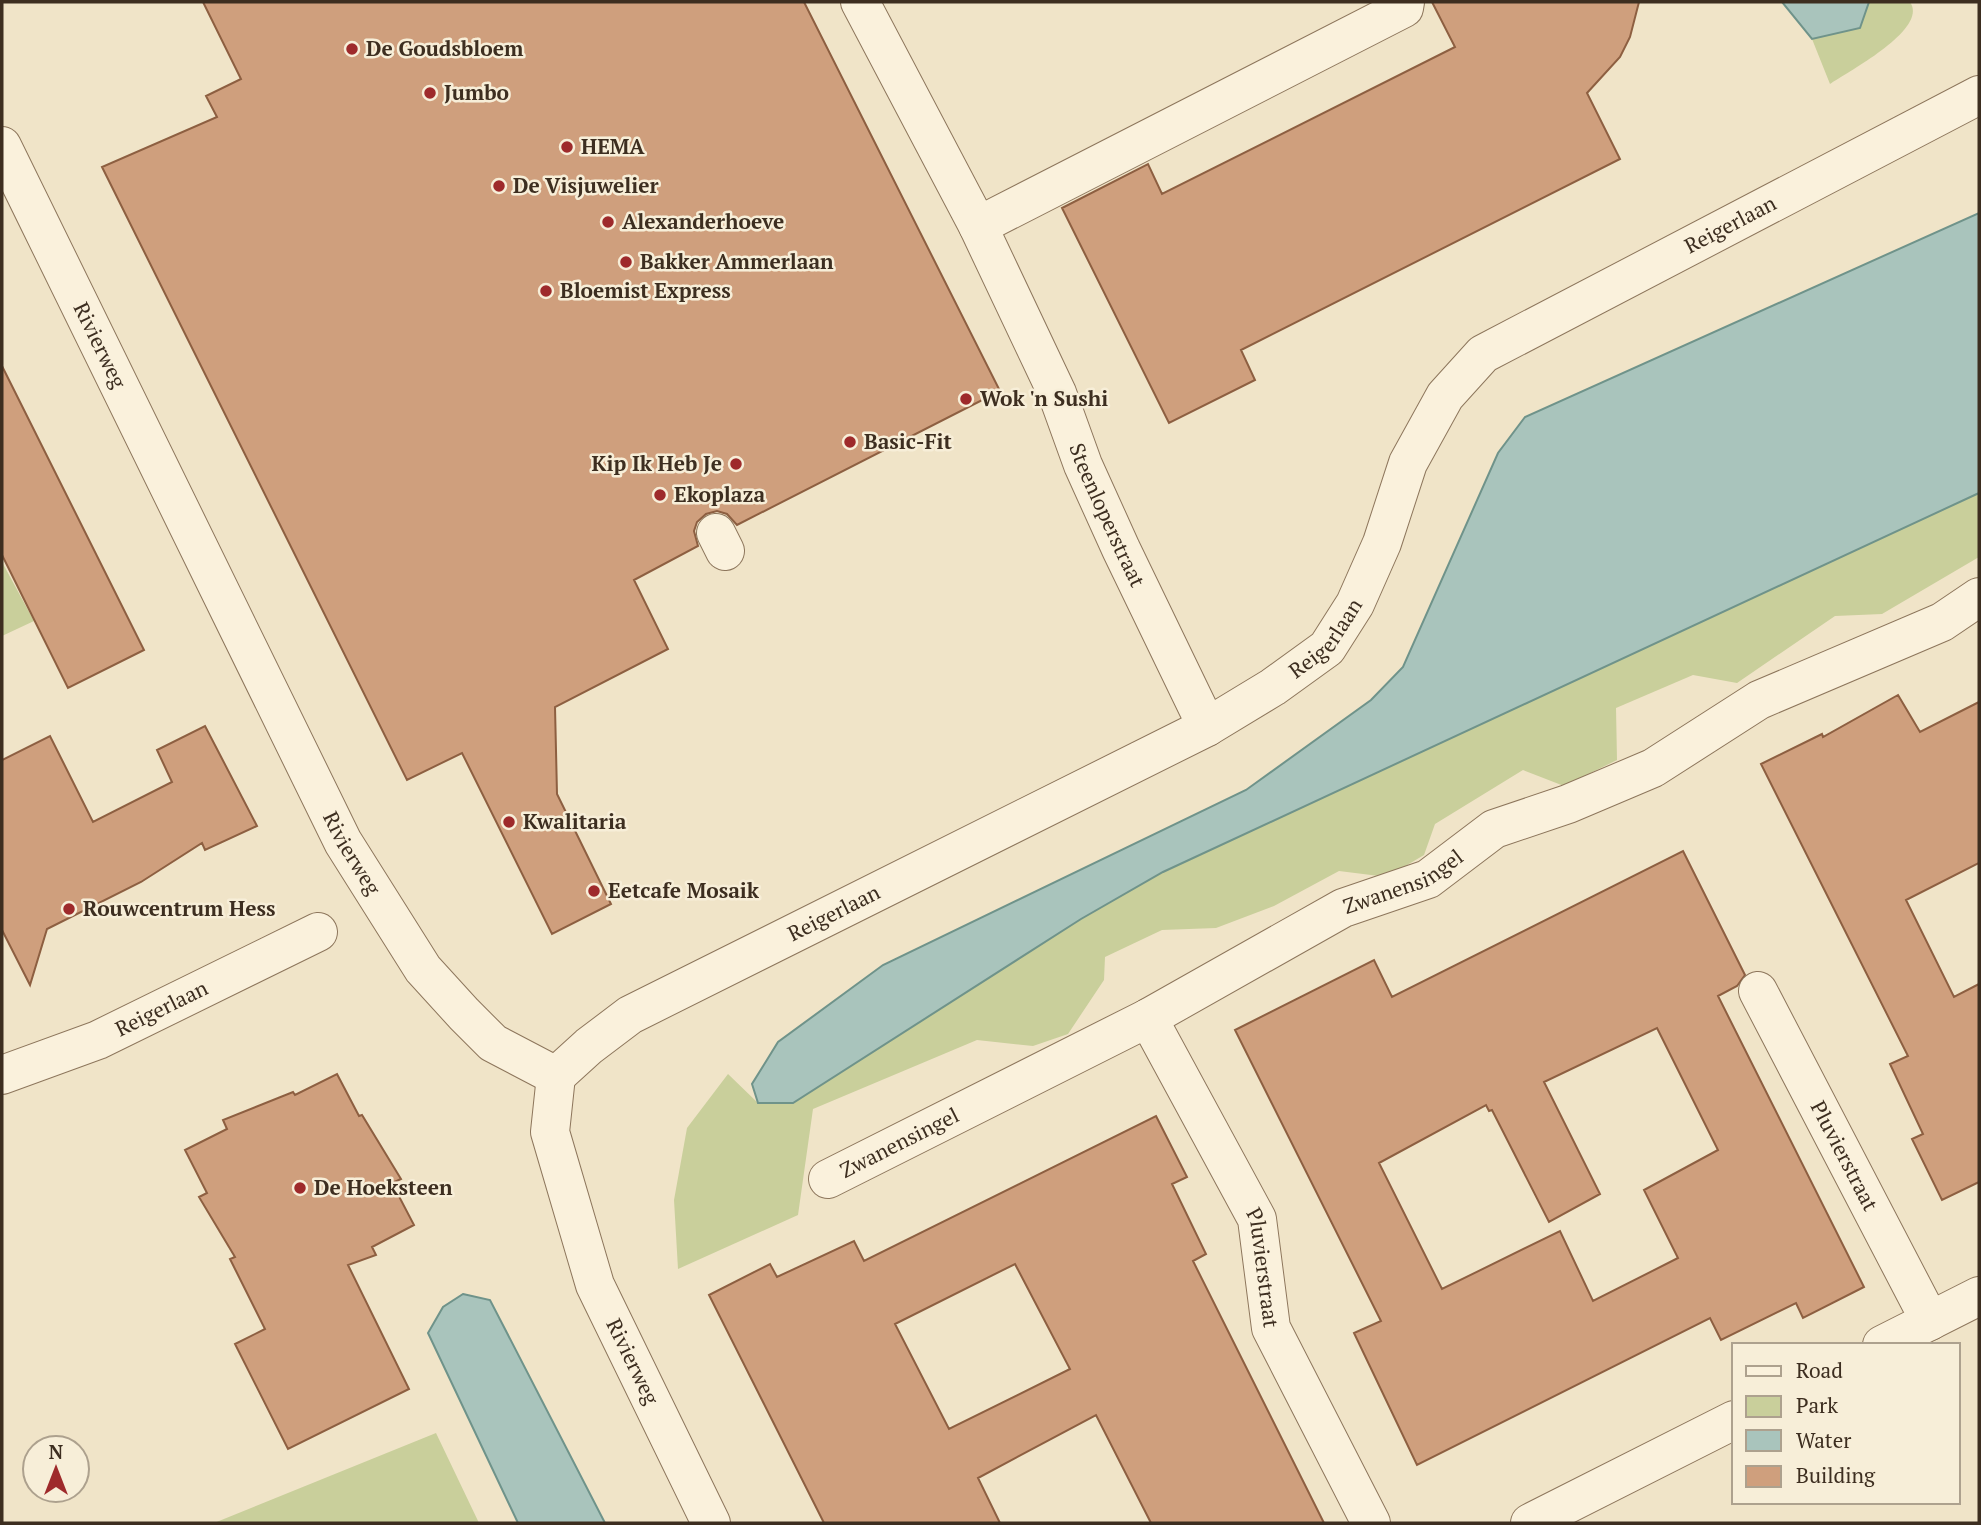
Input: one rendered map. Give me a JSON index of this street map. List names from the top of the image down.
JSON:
{
  "streets": {
    "street": [
      "Reigerlaan",
      "Rivierweg",
      "Steenloperstraat",
      "Zwanensingel",
      "Pluvierstraat"
    ]
  },
  "crossings": [
    ["Reigerlaan", "Rivierweg"],
    ["Reigerlaan", "Steenloperstraat"],
    ["Zwanensingel", "Pluvierstraat"]
  ],
  "places": [
    "De Goudsbloem",
    "Jumbo",
    "HEMA",
    "De Visjuwelier",
    "Alexanderhoeve",
    "Bakker Ammerlaan",
    "Bloemist Express",
    "Wok 'n Sushi",
    "Basic-Fit",
    "Kip Ik Heb Je",
    "Ekoplaza",
    "Kwalitaria",
    "Eetcafe Mosaik",
    "Rouwcentrum Hess",
    "De Hoeksteen"
  ],
  "legend": [
    "Road",
    "Park",
    "Water",
    "Building"
  ],
  "north": "top"
}
